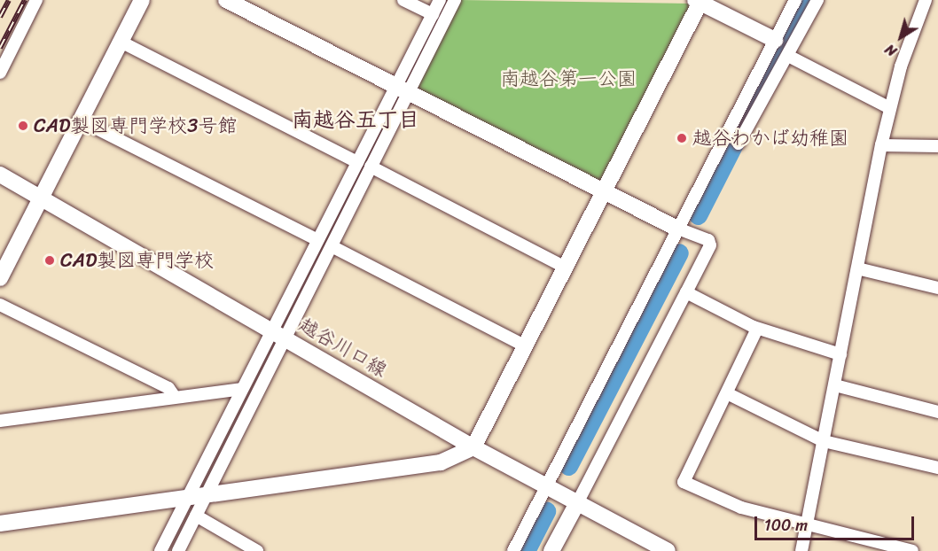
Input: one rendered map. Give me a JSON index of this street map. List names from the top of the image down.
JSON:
{
  "streets": {
    "street": ["越谷川口線"]
  },
  "districts": ["南越谷五丁目"],
  "parks": ["南越谷第一公園"],
  "places": ["CAD製図専門学校3号館", "越谷わかば幼稚園", "CAD製図専門学校"],
  "scale_bar": "100 m",
  "north": "bottom left"
}
